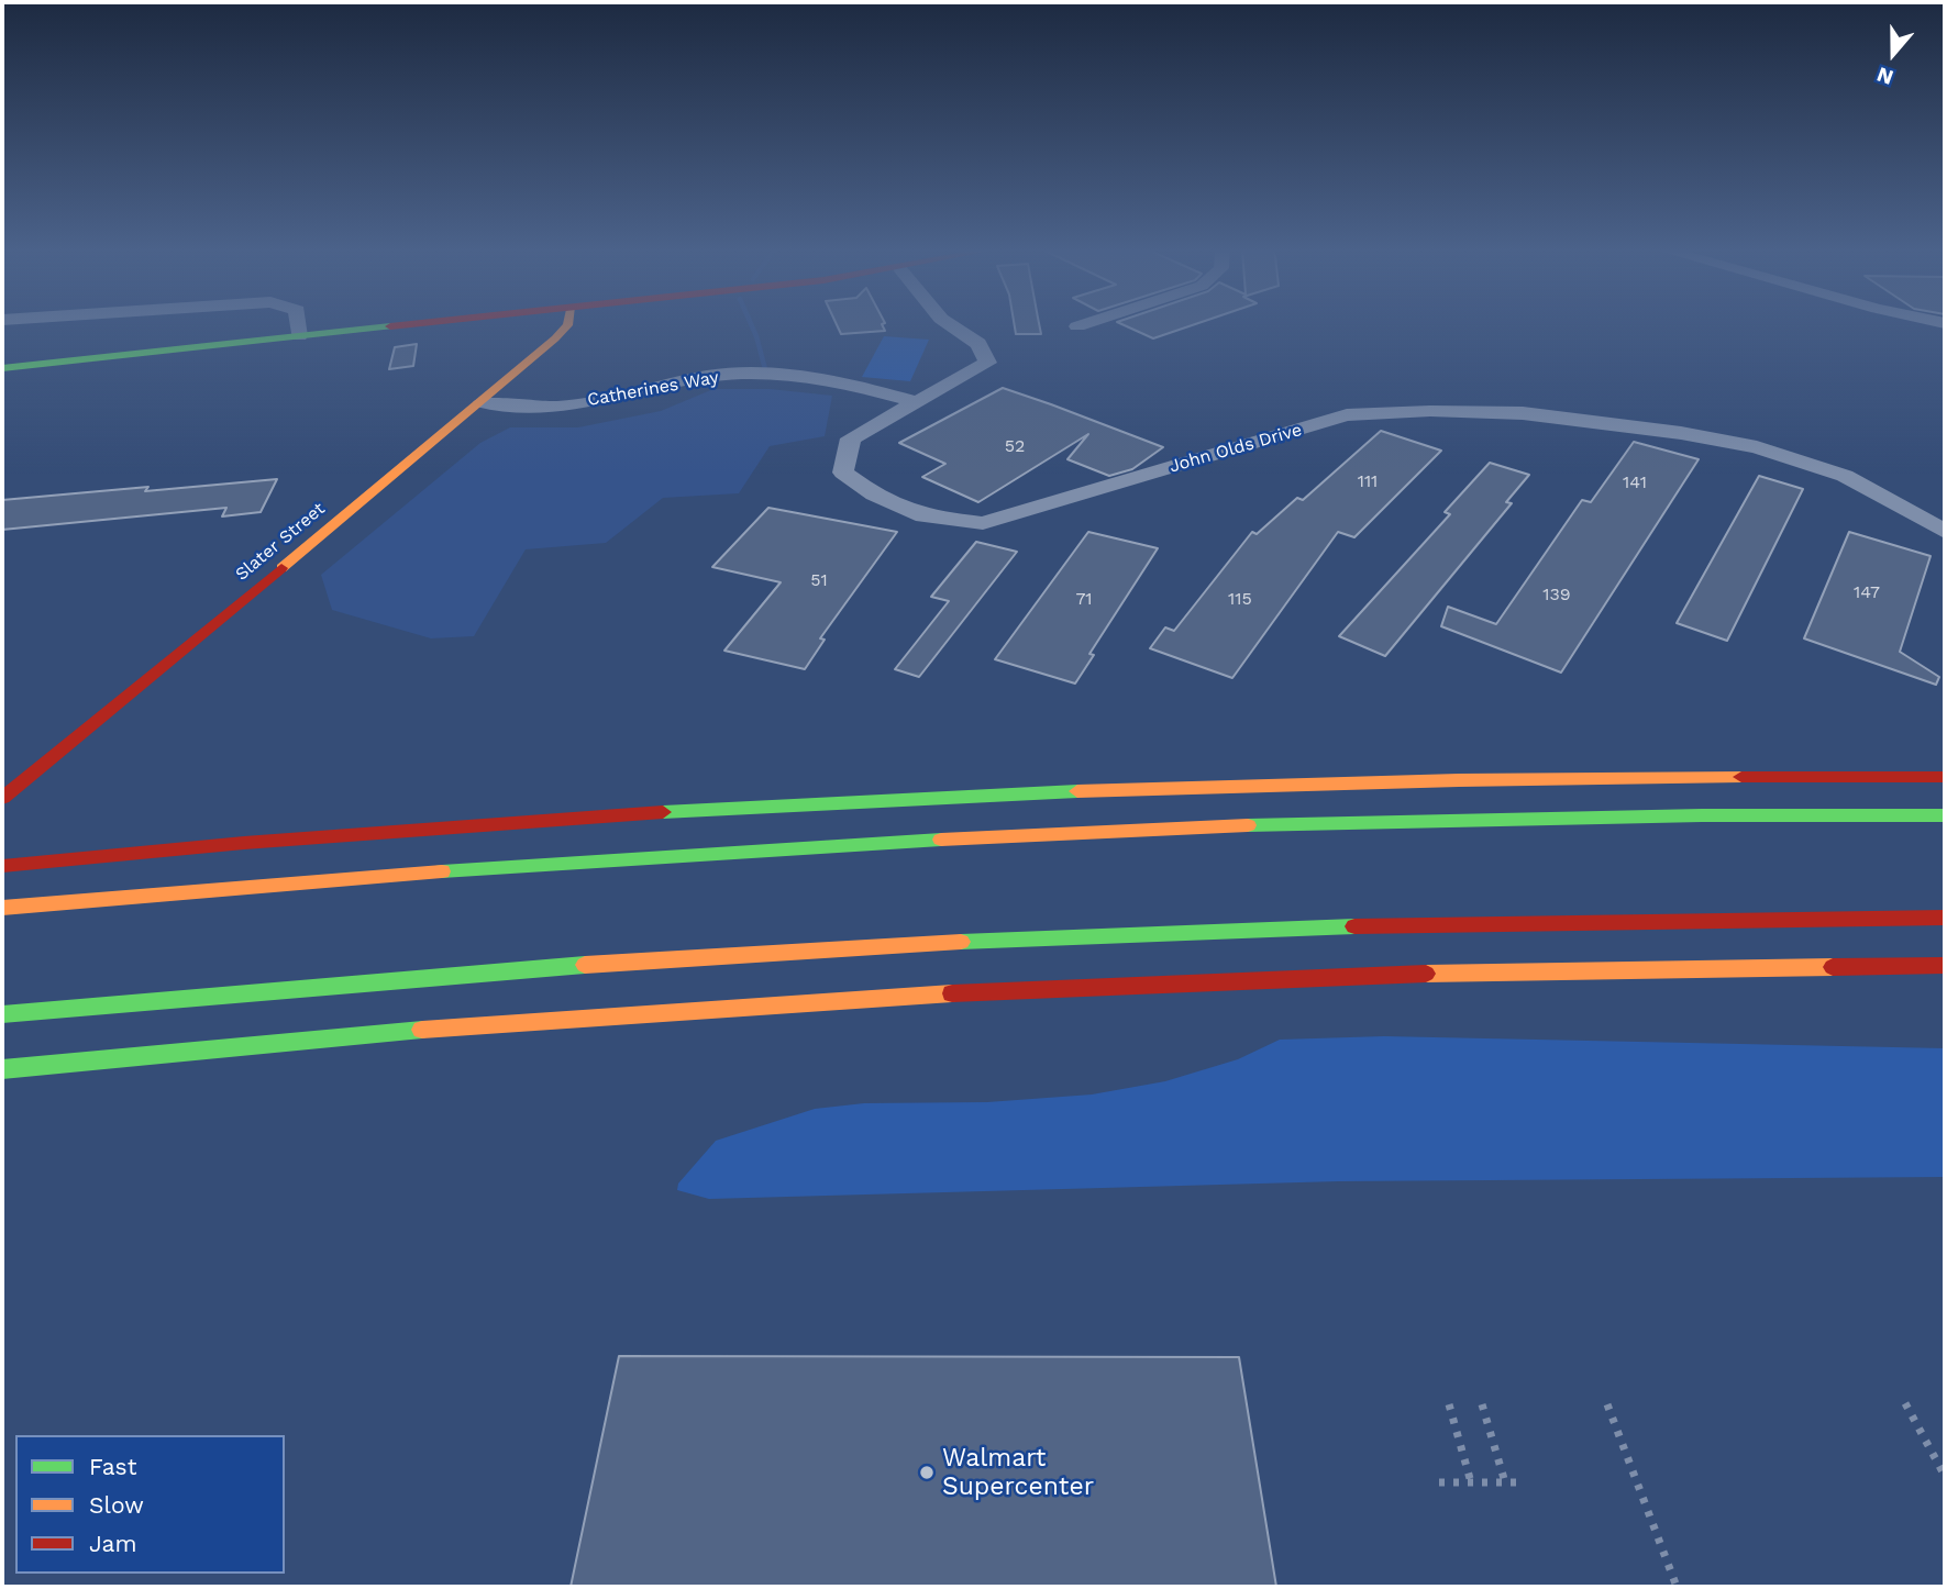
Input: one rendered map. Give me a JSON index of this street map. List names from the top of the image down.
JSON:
{
  "streets": {
    "main road": ["Slater Street"],
    "street": ["Catherines Way", "John Olds Drive"]
  },
  "crossings": [
    ["Catherines Way", "John Olds Drive"],
    ["Catherines Way", "Slater Street"]
  ],
  "places": ["Walmart Supercenter"],
  "house_numbers": [
    "52",
    "111",
    "141",
    "51",
    "147",
    "139",
    "71",
    "115"
  ],
  "legend": ["Fast", "Slow", "Jam"],
  "north": "bottom"
}
